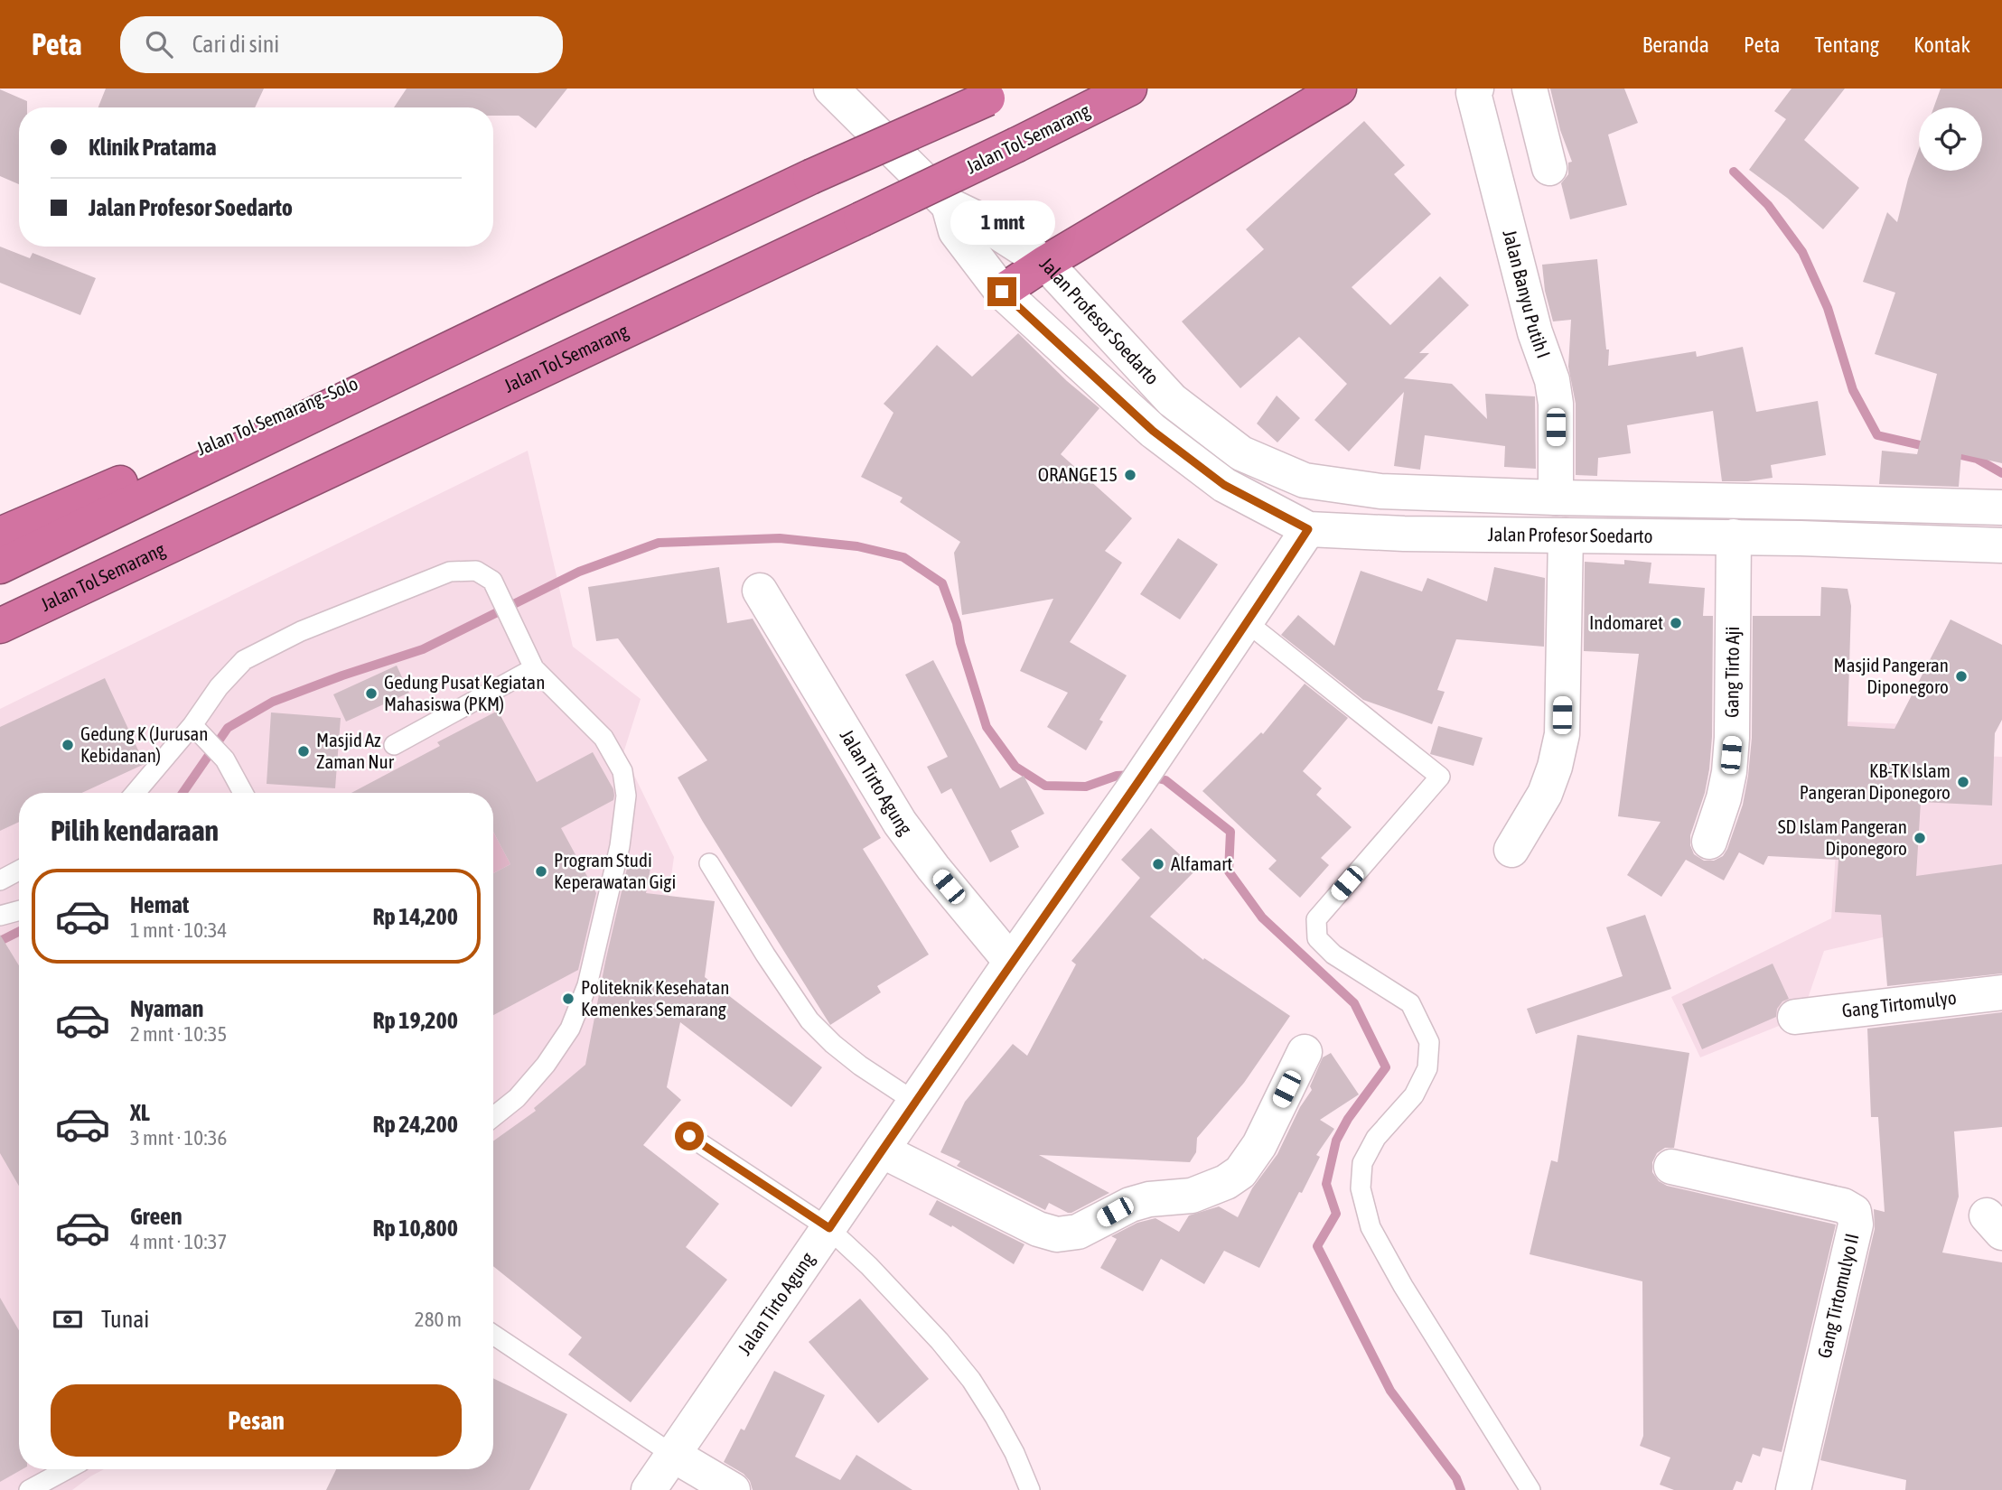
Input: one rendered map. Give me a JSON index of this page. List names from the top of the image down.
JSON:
{
  "streets": {
    "highway": ["Jalan Tol Semarang", "Jalan Tol Semarang–Solo"],
    "main road": [
      "Jalan Banyu Putih I",
      "Jalan Profesor Soedarto",
      "Gang Tirto Aji",
      "Jalan Tirto Agung",
      "Gang Tirtomulyo",
      "Gang Tirtomulyo II"
    ]
  },
  "crossings": [
    ["Jalan Banyu Putih I", "Jalan Profesor Soedarto"],
    ["Jalan Profesor Soedarto", "Gang Tirto Aji"],
    ["Jalan Profesor Soedarto", "Jalan Tirto Agung"]
  ],
  "places": [
    "ORANGE 15",
    "Indomaret",
    "Masjid Pangeran Diponegoro",
    "Gedung Pusat Kegiatan Mahasiswa (PKM)",
    "Gedung K (Jurusan Kebidanan)",
    "Masjid Az Zaman Nur",
    "KB-TK Islam Pangeran Diponegoro",
    "SD Islam Pangeran Diponegoro",
    "Alfamart",
    "Program Studi Keperawatan Gigi",
    "Politeknik Kesehatan Kemenkes Semarang"
  ],
  "page": {
    "header": "Peta",
    "search": "Cari di sini",
    "nav": [
      "Beranda",
      "Peta",
      "Tentang",
      "Kontak"
    ],
    "banner": ["Klinik Pratama", "Jalan Profesor Soedarto"],
    "bubble": "1 mnt",
    "heading": "Pilih kendaraan",
    "list": [
      {
        "name": "Hemat",
        "note": "1 mnt · 10:34",
        "value": "Rp 14,200"
      },
      {
        "name": "Nyaman",
        "note": "2 mnt · 10:35",
        "value": "Rp 19,200"
      },
      {
        "name": "XL",
        "note": "3 mnt · 10:36",
        "value": "Rp 24,200"
      },
      {
        "name": "Green",
        "note": "4 mnt · 10:37",
        "value": "Rp 10,800"
      }
    ],
    "pay": ["Tunai", "280 m"],
    "buttons": "Pesan"
  }
}
